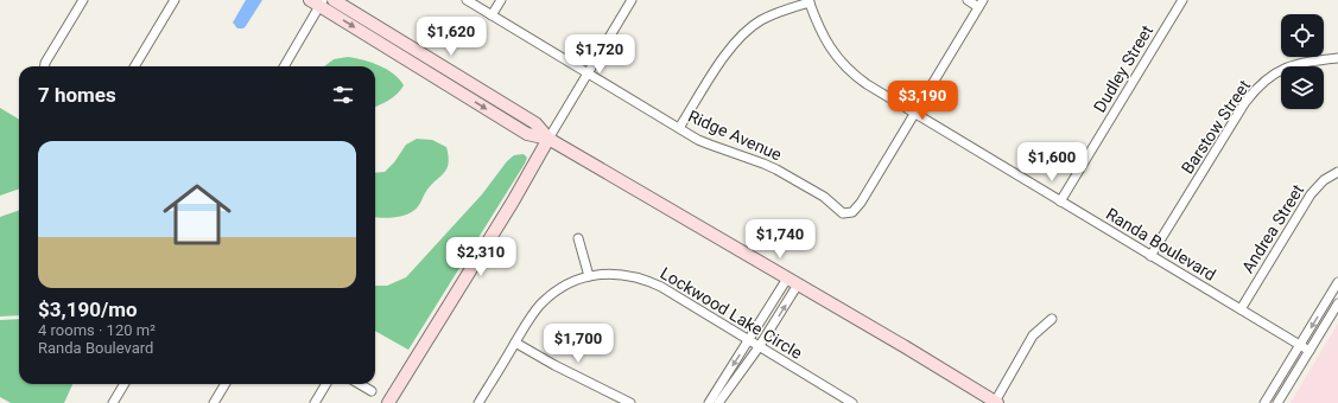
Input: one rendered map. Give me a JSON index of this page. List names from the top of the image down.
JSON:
{
  "streets": {
    "street": [
      "Dudley Street",
      "Barstow Street",
      "Ridge Avenue",
      "Andrea Street",
      "Randa Boulevard",
      "Lockwood Lake Circle"
    ]
  },
  "crossings": [
    ["Dudley Street", "Randa Boulevard"],
    ["Barstow Street", "Randa Boulevard"],
    ["Ridge Avenue", "Randa Boulevard"],
    ["Andrea Street", "Randa Boulevard"]
  ],
  "page": {
    "price": [
      "$1,620",
      "$1,720",
      "$3,190",
      "$1,600",
      "$1,740",
      "$2,310",
      "$1,700"
    ],
    "heading": "7 homes",
    "list": [
      {
        "name": "$3,190/mo",
        "note": "4 rooms · 120 m² · Randa Boulevard"
      }
    ]
  }
}
